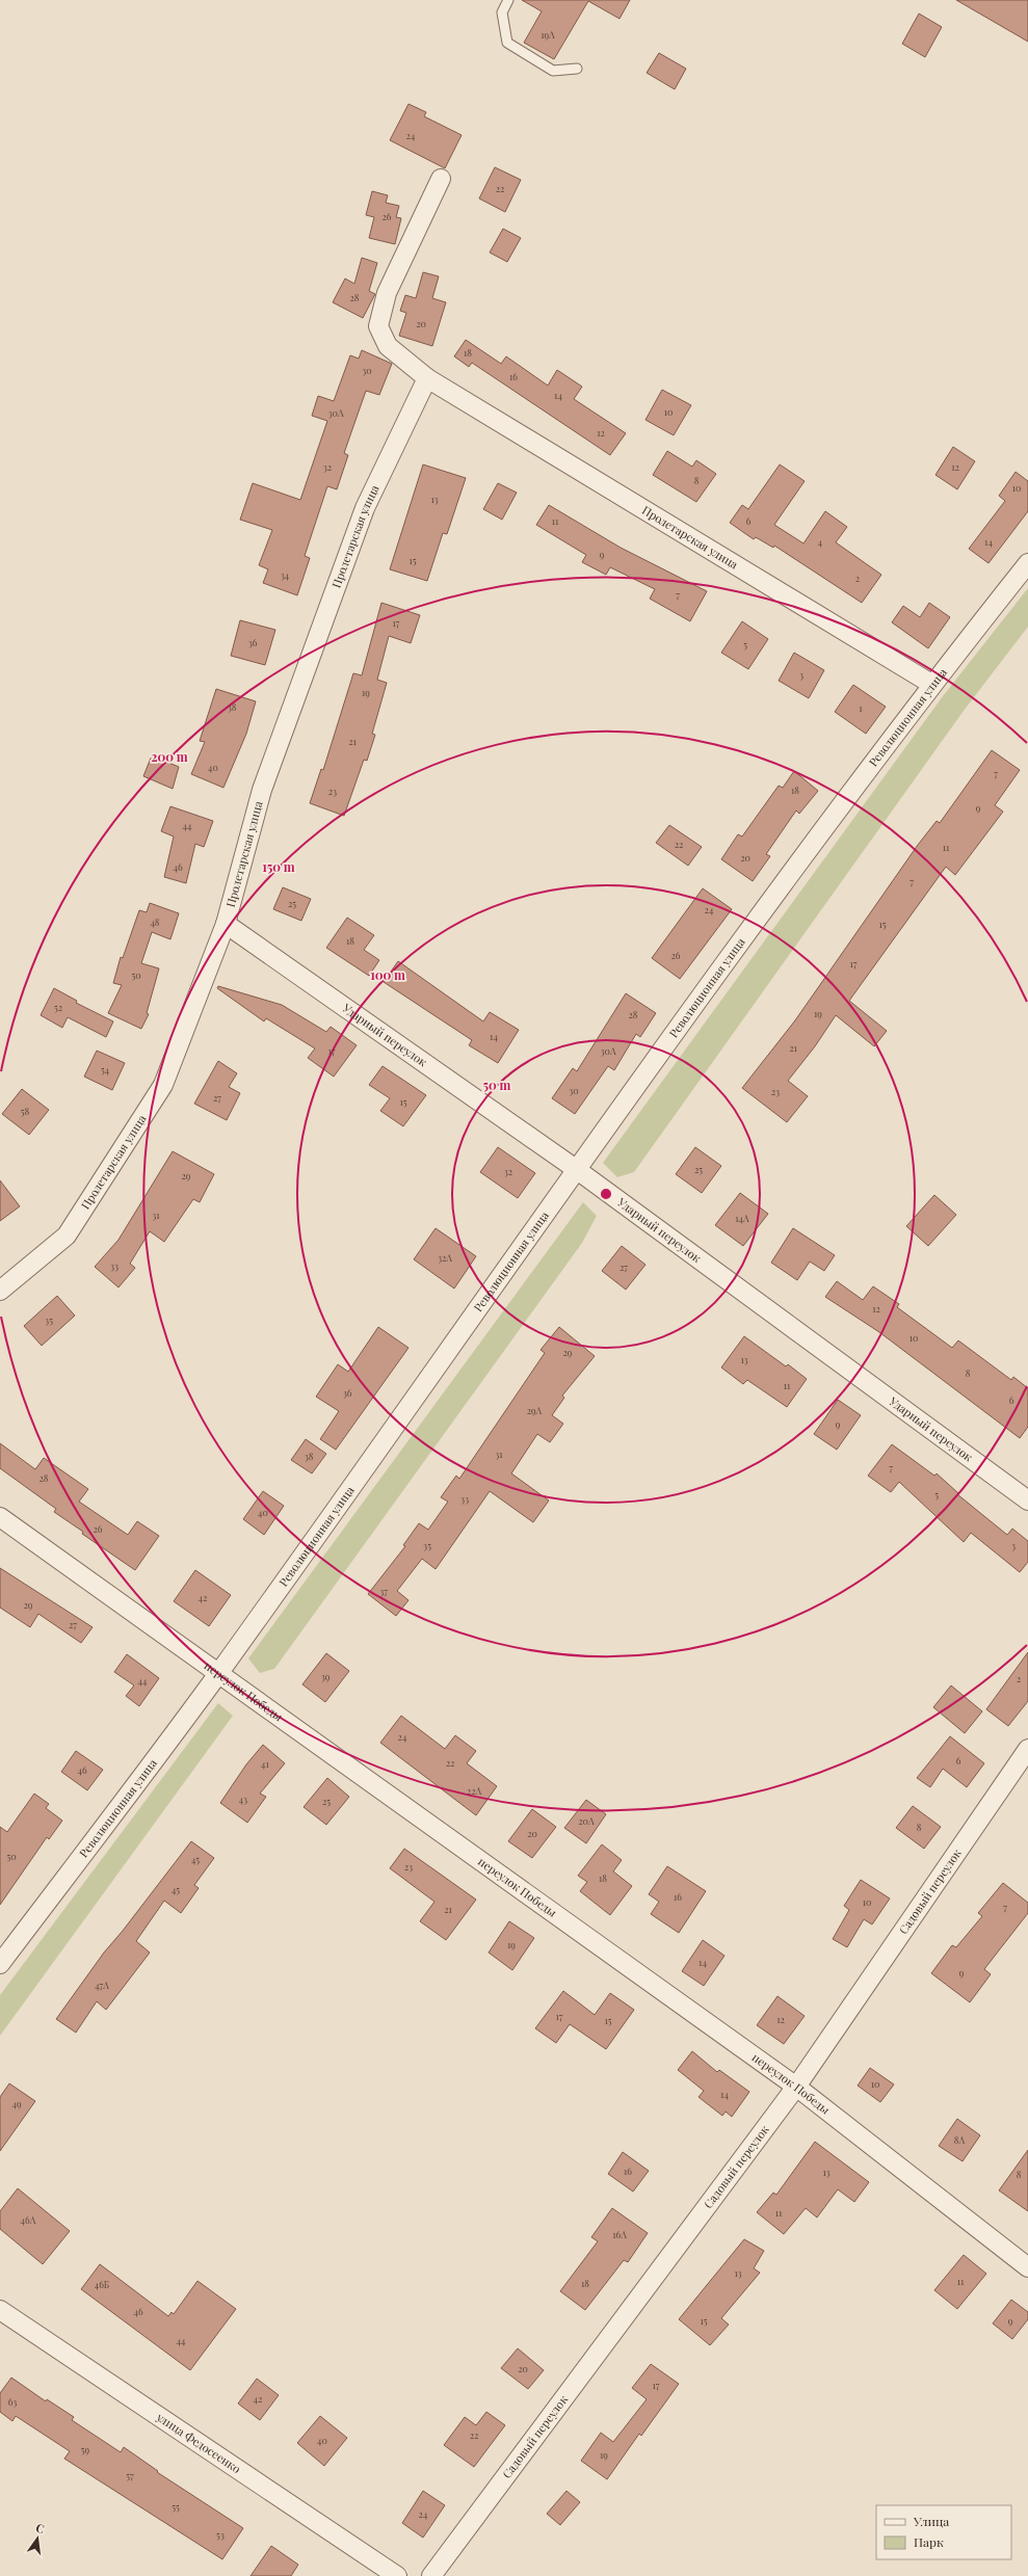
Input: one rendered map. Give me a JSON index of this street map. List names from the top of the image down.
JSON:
{
  "streets": {
    "street": [
      "Пролетарская улица",
      "Революционная улица",
      "Ударный переулок",
      "переулок Победы",
      "Садовый переулок",
      "улица Федосеенко"
    ]
  },
  "crossings": [
    ["Пролетарская улица", "Революционная улица"],
    ["Пролетарская улица", "Ударный переулок"],
    ["Революционная улица", "Ударный переулок"],
    ["Революционная улица", "переулок Победы"],
    ["переулок Победы", "Садовый переулок"]
  ],
  "house_numbers": [
    "19А",
    "24",
    "22",
    "26",
    "28",
    "20",
    "18",
    "30",
    "16",
    "14",
    "10",
    "30А",
    "12",
    "32",
    "12",
    "8",
    "10",
    "13",
    "11",
    "6",
    "4",
    "14",
    "9",
    "15",
    "34",
    "2",
    "7",
    "17",
    "36",
    "5",
    "3",
    "19",
    "38",
    "1",
    "21",
    "40",
    "7",
    "18",
    "23",
    "9",
    "44",
    "22",
    "11",
    "20",
    "46",
    "7",
    "25",
    "24",
    "48",
    "15",
    "18",
    "26",
    "17",
    "50",
    "52",
    "19",
    "28",
    "14",
    "21",
    "17",
    "30А",
    "54",
    "30",
    "23",
    "27",
    "15",
    "58",
    "25",
    "32",
    "29",
    "31",
    "14А",
    "32А",
    "33",
    "27",
    "12",
    "35",
    "10",
    "29",
    "13",
    "8",
    "11",
    "36",
    "6",
    "29А",
    "9",
    "31",
    "38",
    "7",
    "28",
    "5",
    "33",
    "40",
    "26",
    "35",
    "3",
    "37",
    "42",
    "29",
    "27",
    "39",
    "2",
    "44",
    "24",
    "6",
    "22",
    "41",
    "46",
    "22А",
    "43",
    "25",
    "20А",
    "8",
    "20",
    "50",
    "45",
    "23",
    "18",
    "45",
    "16",
    "10",
    "7",
    "21",
    "19",
    "14",
    "9",
    "47А",
    "17",
    "12",
    "15",
    "10",
    "14",
    "49",
    "8А",
    "16",
    "13",
    "8",
    "11",
    "46А",
    "16А",
    "13",
    "11",
    "18",
    "46Б",
    "46",
    "15",
    "9",
    "44",
    "20",
    "17",
    "42",
    "63",
    "22",
    "40",
    "59",
    "19",
    "57",
    "55",
    "24",
    "53"
  ],
  "legend": ["Улица", "Парк"],
  "north": "top",
  "rings": [
    "200 m",
    "150 m",
    "100 m",
    "50 m"
  ]
}
